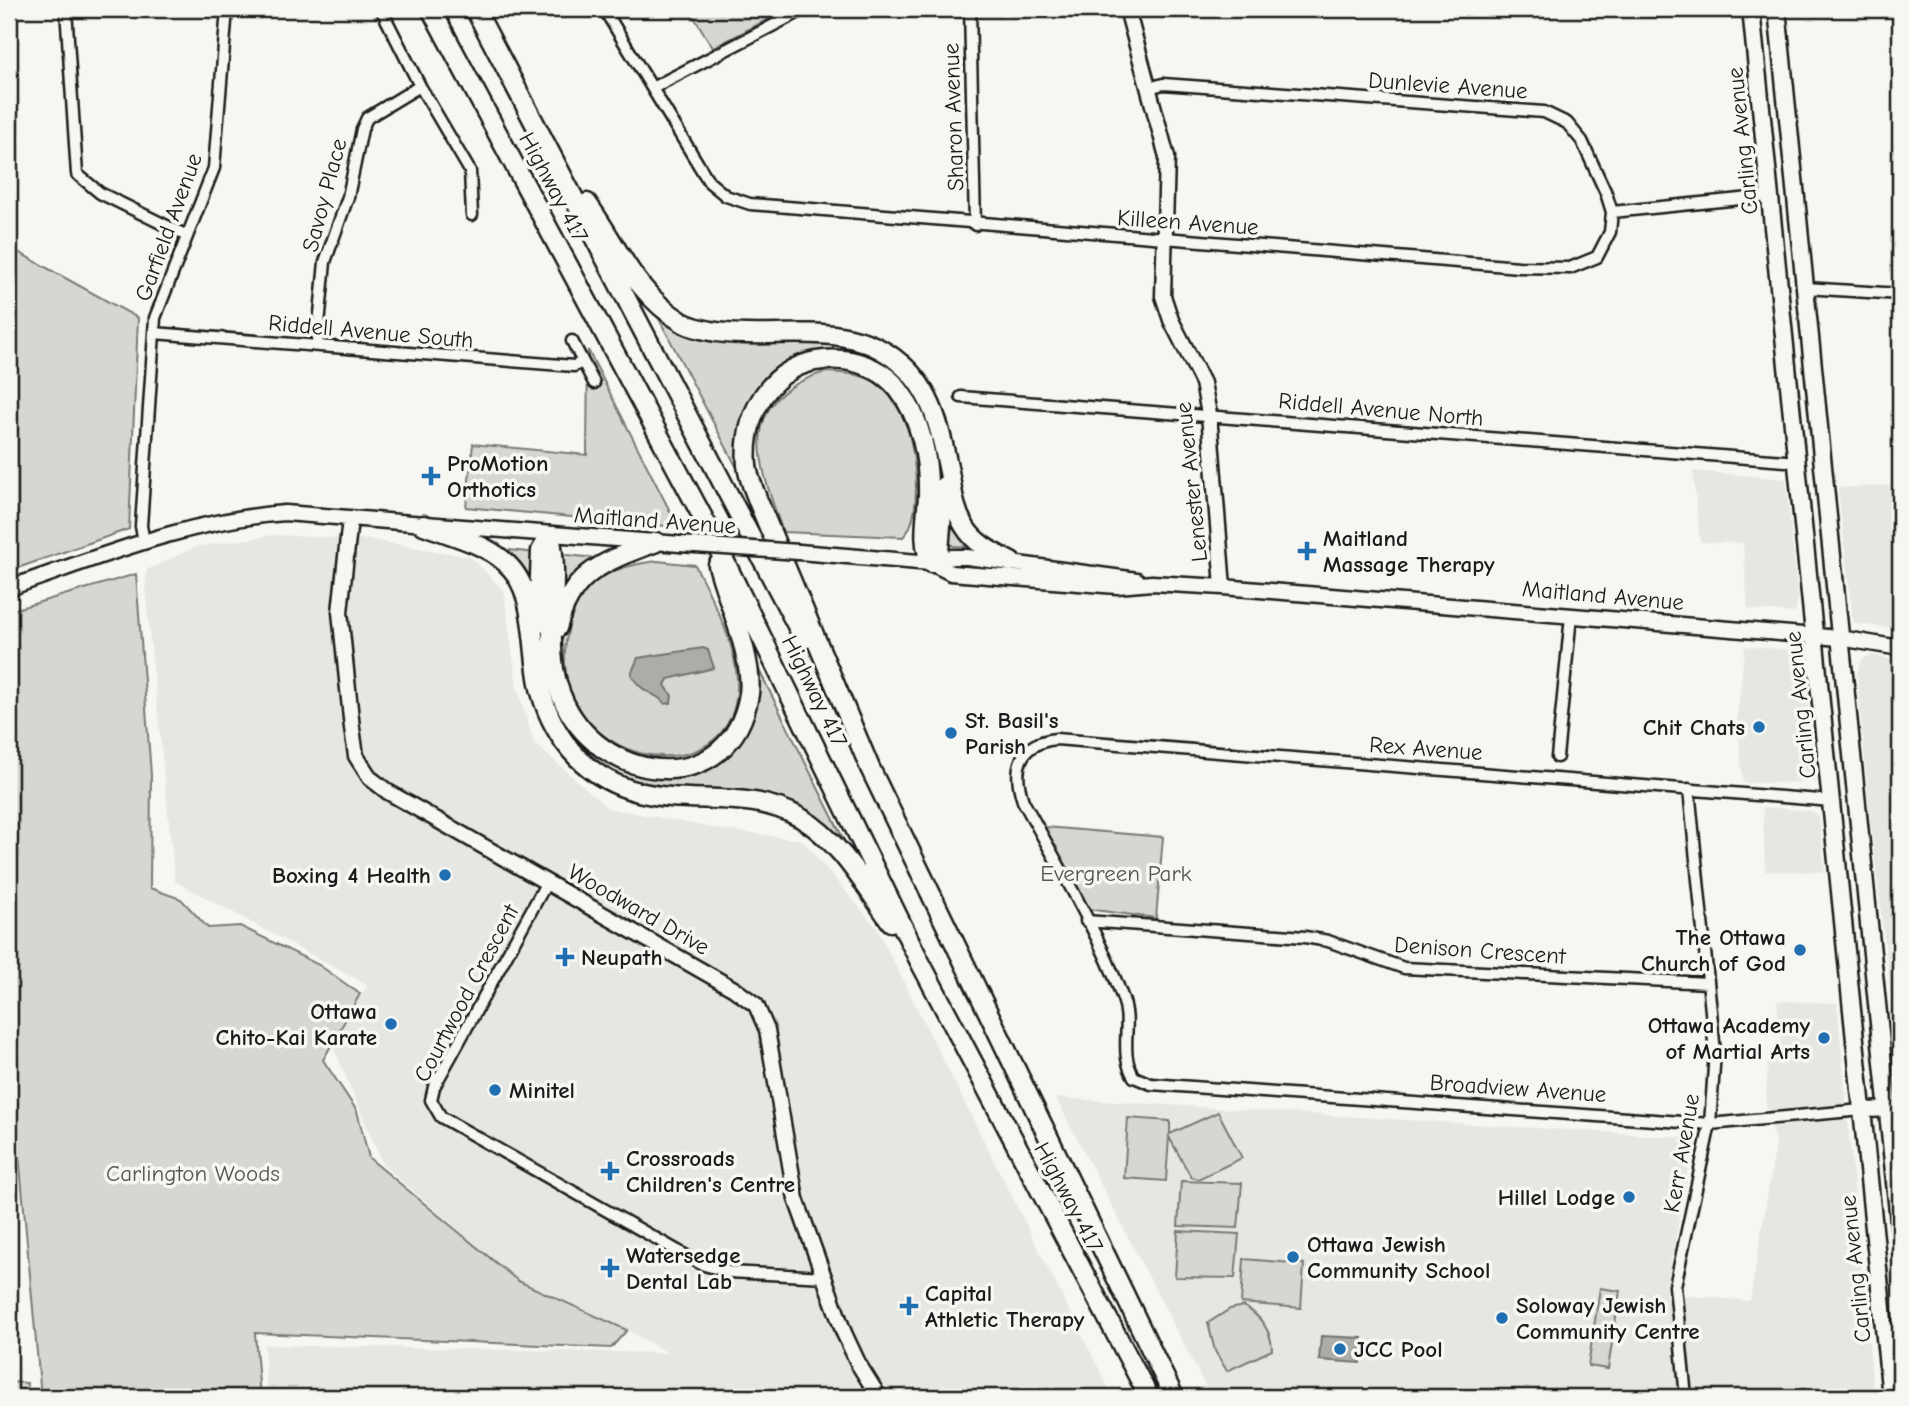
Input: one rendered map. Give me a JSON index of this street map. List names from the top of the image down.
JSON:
{
  "streets": {
    "highway": ["Highway 417"],
    "main road": [
      "Carling Avenue",
      "Lenester Avenue",
      "Maitland Avenue",
      "Woodward Drive",
      "Broadview Avenue"
    ],
    "street": [
      "Dunlevie Avenue",
      "Sharon Avenue",
      "Savoy Place",
      "Killeen Avenue",
      "Garfield Avenue",
      "Riddell Avenue South",
      "Riddell Avenue North",
      "Rex Avenue",
      "Denison Crescent",
      "Courtwood Crescent",
      "Kerr Avenue"
    ]
  },
  "crossings": [
    ["Dunlevie Avenue", "Killeen Avenue"],
    ["Dunlevie Avenue", "Lenester Avenue"],
    ["Sharon Avenue", "Killeen Avenue"],
    ["Carling Avenue", "Riddell Avenue North"],
    ["Carling Avenue", "Maitland Avenue"],
    ["Carling Avenue", "Rex Avenue"],
    ["Carling Avenue", "Broadview Avenue"],
    ["Savoy Place", "Riddell Avenue South"],
    ["Killeen Avenue", "Lenester Avenue"],
    ["Garfield Avenue", "Riddell Avenue South"],
    ["Garfield Avenue", "Maitland Avenue"],
    ["Riddell Avenue North", "Lenester Avenue"],
    ["Lenester Avenue", "Maitland Avenue"],
    ["Maitland Avenue", "Woodward Drive"],
    ["Rex Avenue", "Denison Crescent"],
    ["Rex Avenue", "Broadview Avenue"],
    ["Rex Avenue", "Kerr Avenue"],
    ["Woodward Drive", "Courtwood Crescent"],
    ["Denison Crescent", "Broadview Avenue"],
    ["Denison Crescent", "Kerr Avenue"],
    ["Broadview Avenue", "Kerr Avenue"]
  ],
  "parks": ["Evergreen Park", "Carlington Woods"],
  "places": {
    "health": [
      "ProMotion Orthotics",
      "Maitland Massage Therapy",
      "Neupath",
      "Crossroads Children's Centre",
      "Watersedge Dental Lab",
      "Capital Athletic Therapy"
    ],
    "other": [
      "Chit Chats",
      "St. Basil's Parish",
      "Boxing 4 Health",
      "The Ottawa Church of God",
      "Ottawa Chito-Kai Karate",
      "Ottawa Academy of Martial Arts",
      "Minitel",
      "Hillel Lodge",
      "Ottawa Jewish Community School",
      "Soloway Jewish Community Centre",
      "JCC Pool"
    ]
  }
}
